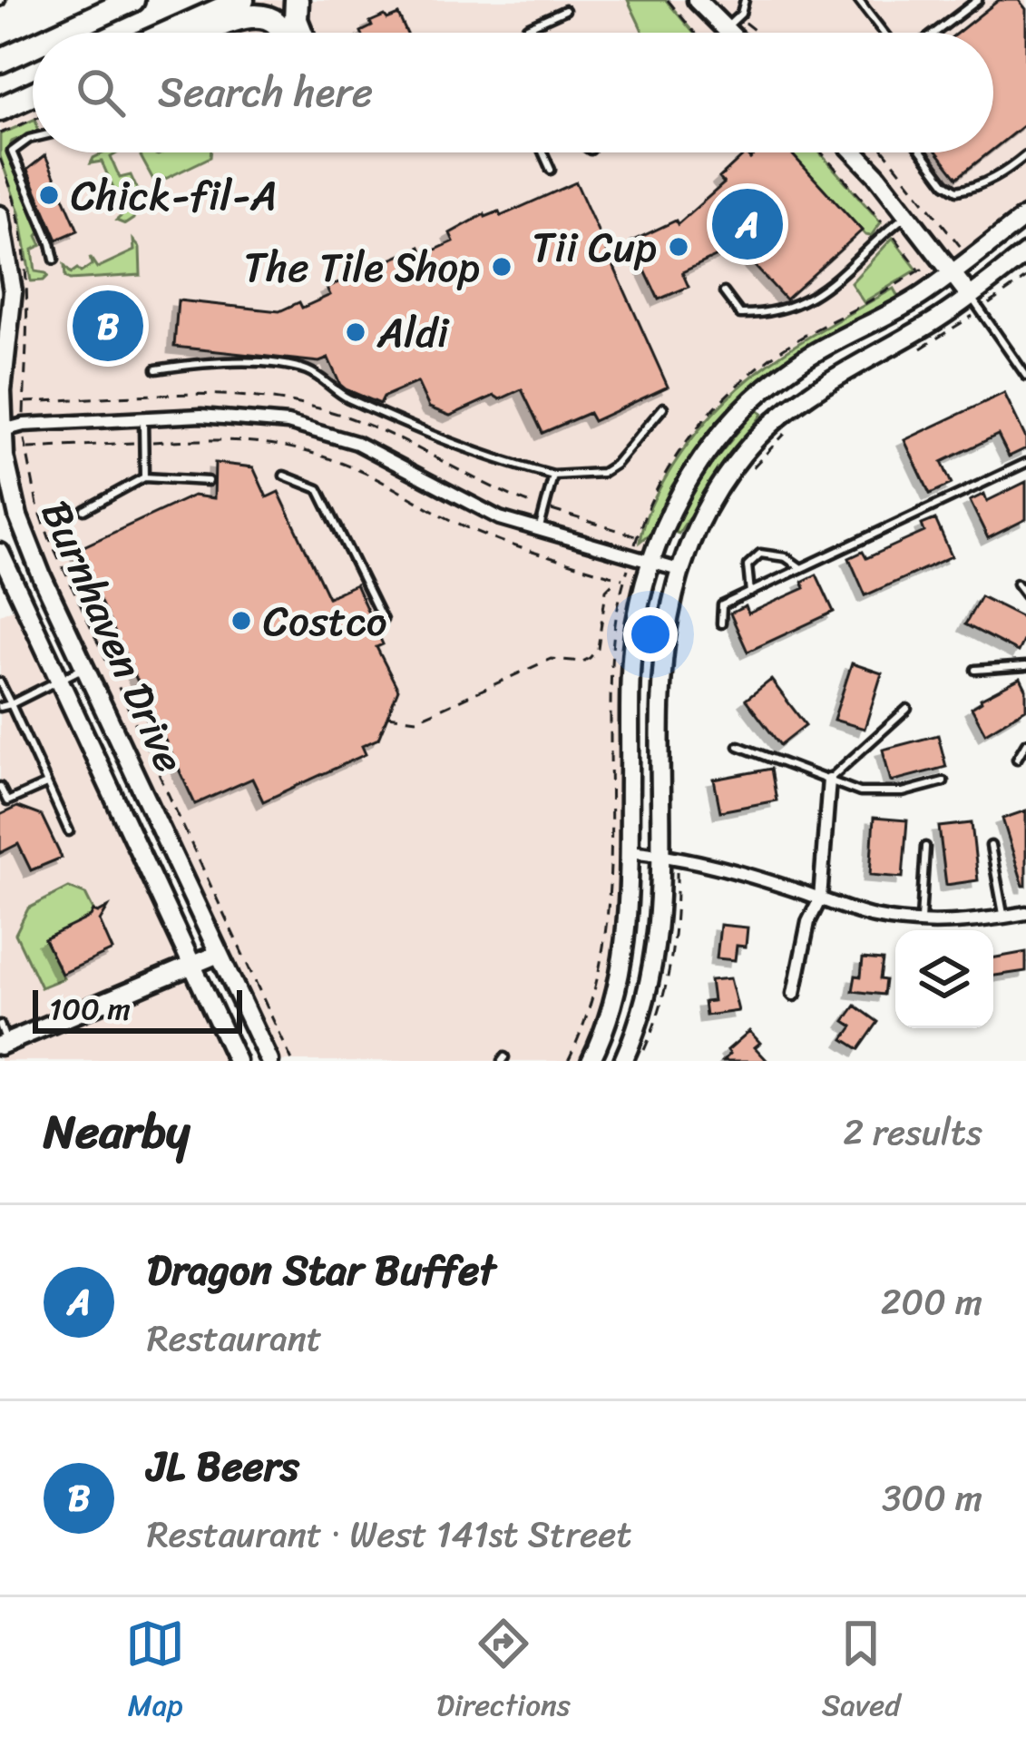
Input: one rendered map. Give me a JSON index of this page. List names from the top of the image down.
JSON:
{
  "streets": {
    "main road": ["Burnhaven Drive"]
  },
  "places": [
    "Chick-fil-A",
    "Tii Cup",
    "The Tile Shop",
    "Aldi",
    "Costco"
  ],
  "scale_bar": "100 m",
  "page": {
    "search": "Search here",
    "pins": ["A", "B"],
    "scale": "100 m",
    "heading": ["Nearby", "2 results"],
    "list": [
      {
        "mark": "A",
        "name": "Dragon Star Buffet",
        "note": "Restaurant",
        "value": "200 m"
      },
      {
        "mark": "B",
        "name": "JL Beers",
        "note": "Restaurant · West 141st Street",
        "value": "300 m"
      }
    ],
    "nav": ["Map", "Directions", "Saved"]
  }
}
